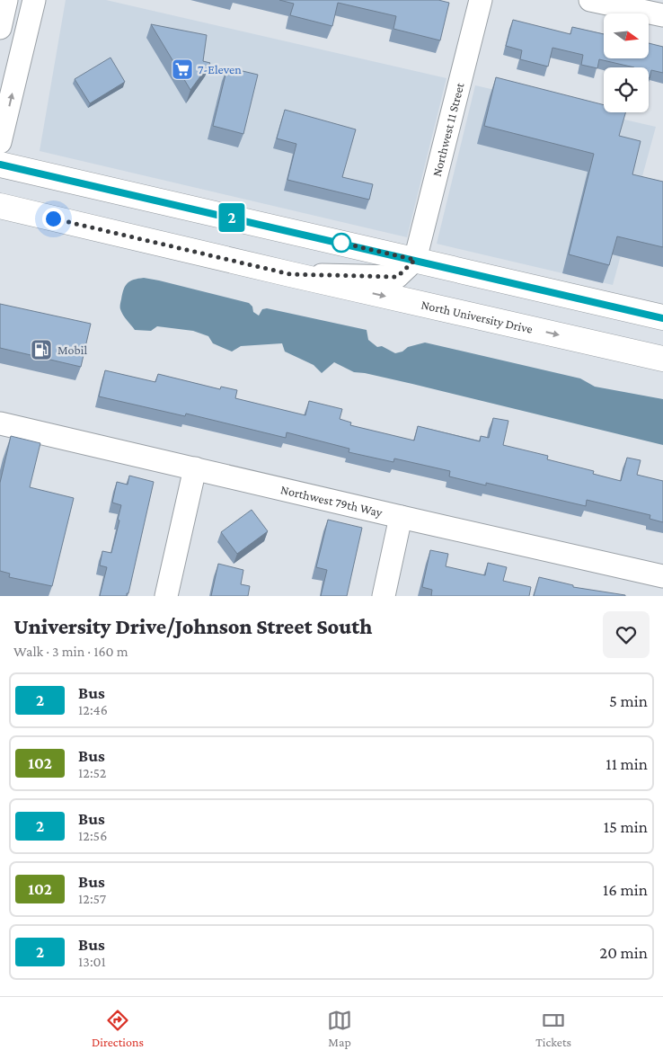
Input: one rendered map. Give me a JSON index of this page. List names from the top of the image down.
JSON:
{
  "streets": {
    "main road": ["North University Drive"],
    "street": ["Northwest 11 Street", "Northwest 79th Way"]
  },
  "crossings": [
    ["Northwest 11 Street", "North University Drive"]
  ],
  "places": {
    "supermarket": ["7-Eleven"],
    "fuel station": ["Mobil"]
  },
  "lines": ["bus line 2"],
  "north": "right",
  "page": {
    "on_map": "2",
    "heading": ["University Drive/Johnson Street South", "Walk · 3 min · 160 m"],
    "list": [
      {
        "mark": "2",
        "name": "Bus",
        "note": "12:46",
        "value": "5 min"
      },
      {
        "mark": "102",
        "name": "Bus",
        "note": "12:52",
        "value": "11 min"
      },
      {
        "mark": "2",
        "name": "Bus",
        "note": "12:56",
        "value": "15 min"
      },
      {
        "mark": "102",
        "name": "Bus",
        "note": "12:57",
        "value": "16 min"
      },
      {
        "mark": "2",
        "name": "Bus",
        "note": "13:01",
        "value": "20 min"
      }
    ],
    "tabs": ["Directions", "Map", "Tickets"]
  }
}
